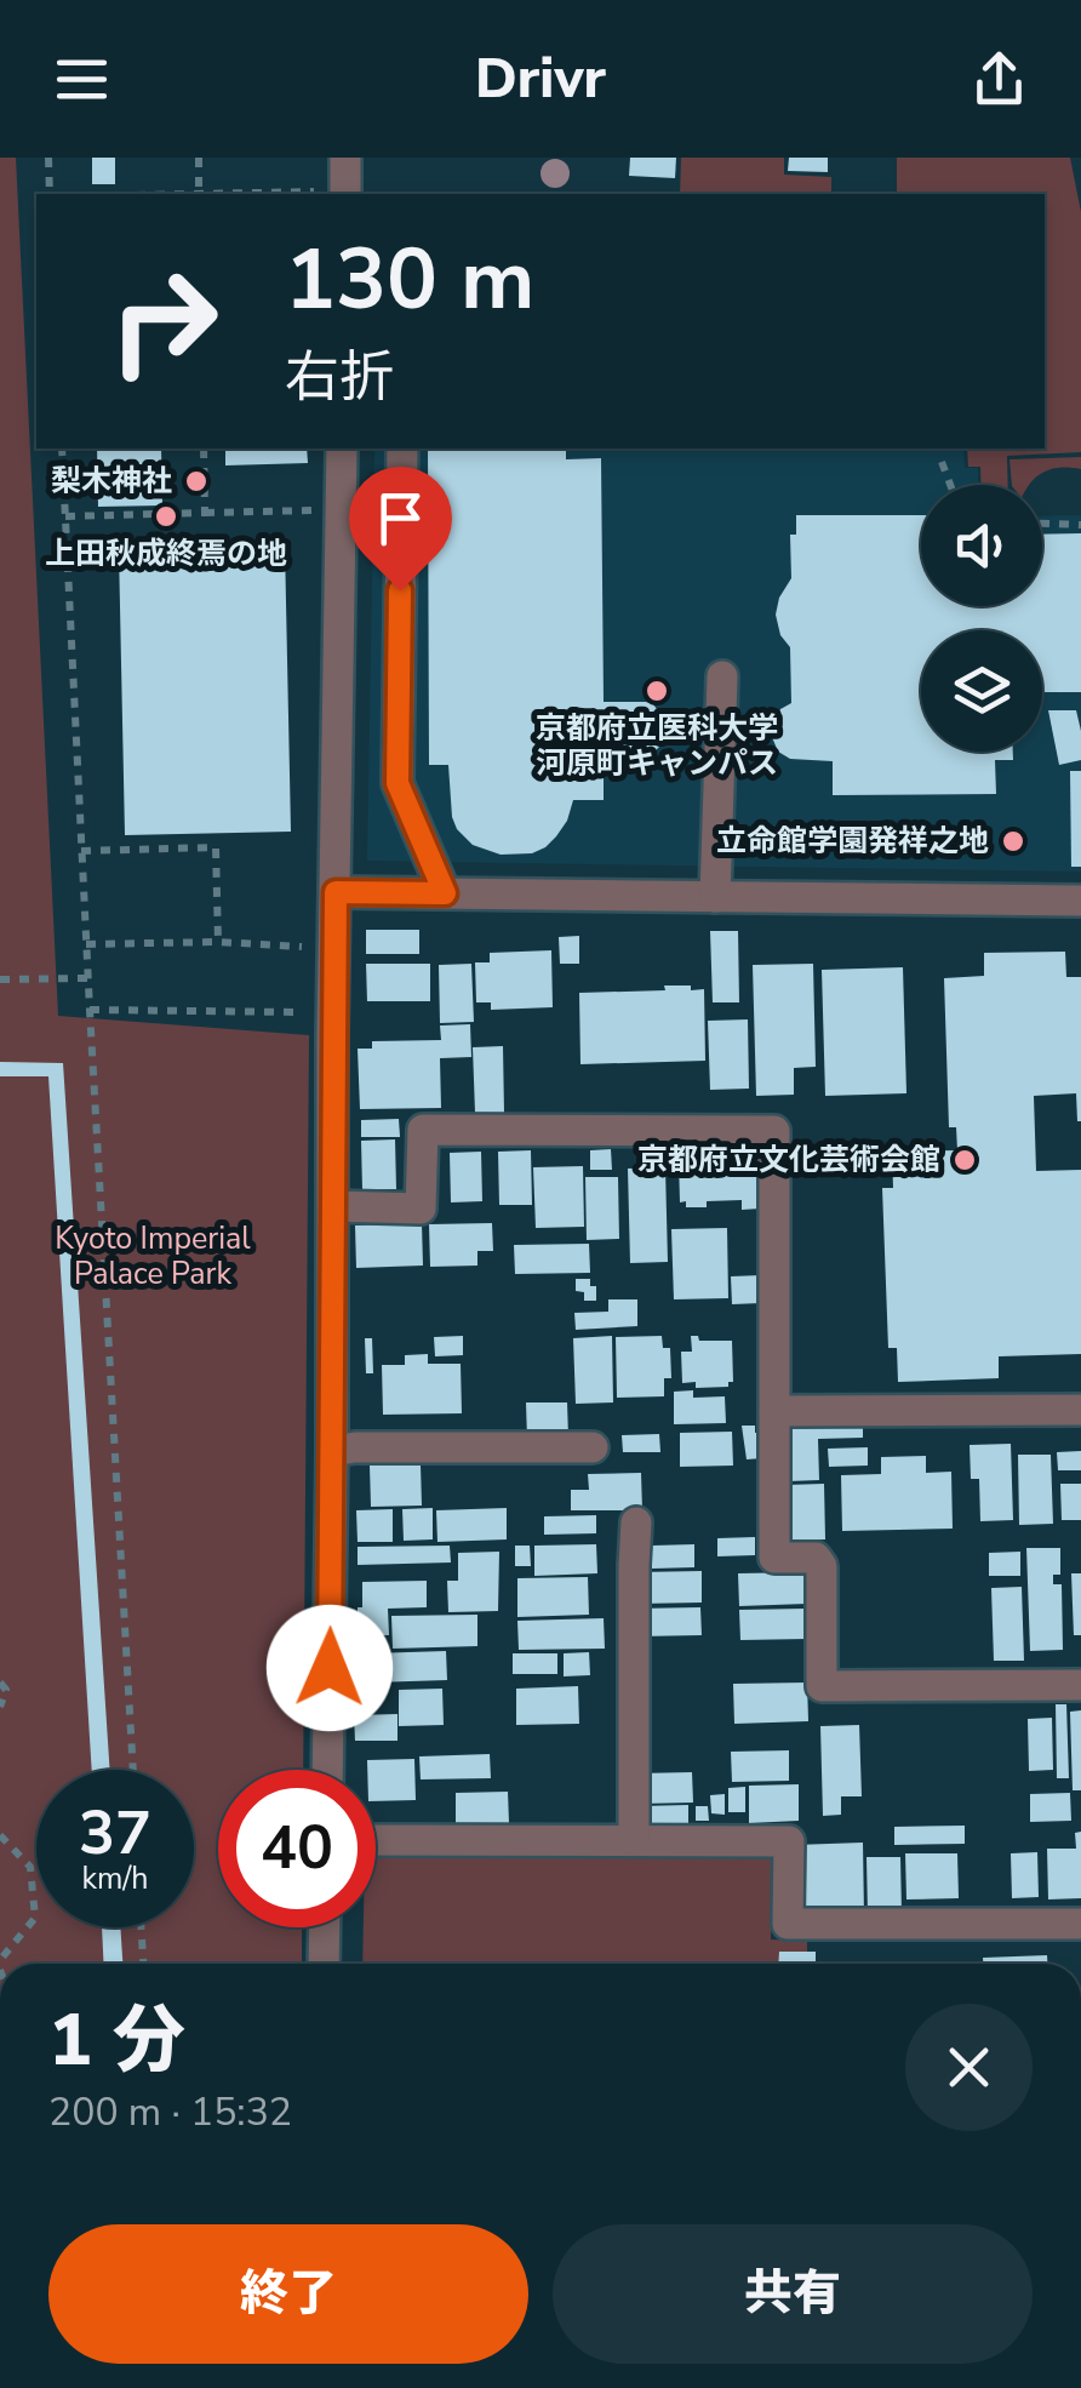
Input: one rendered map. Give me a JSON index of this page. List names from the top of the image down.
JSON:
{
  "parks": ["Kyoto Imperial Palace Park"],
  "places": [
    "梨木神社",
    "上田秋成終焉の地",
    "京都府立医科大学 河原町キャンパス",
    "立命館学園発祥之地",
    "京都府立文化芸術会館"
  ],
  "page": {
    "header": "Drivr",
    "turn": ["130 m", "右折"],
    "speed": "37 km/h",
    "limit": "40",
    "heading": ["1 分", "200 m · 15:32"],
    "buttons": ["終了", "共有"]
  }
}
